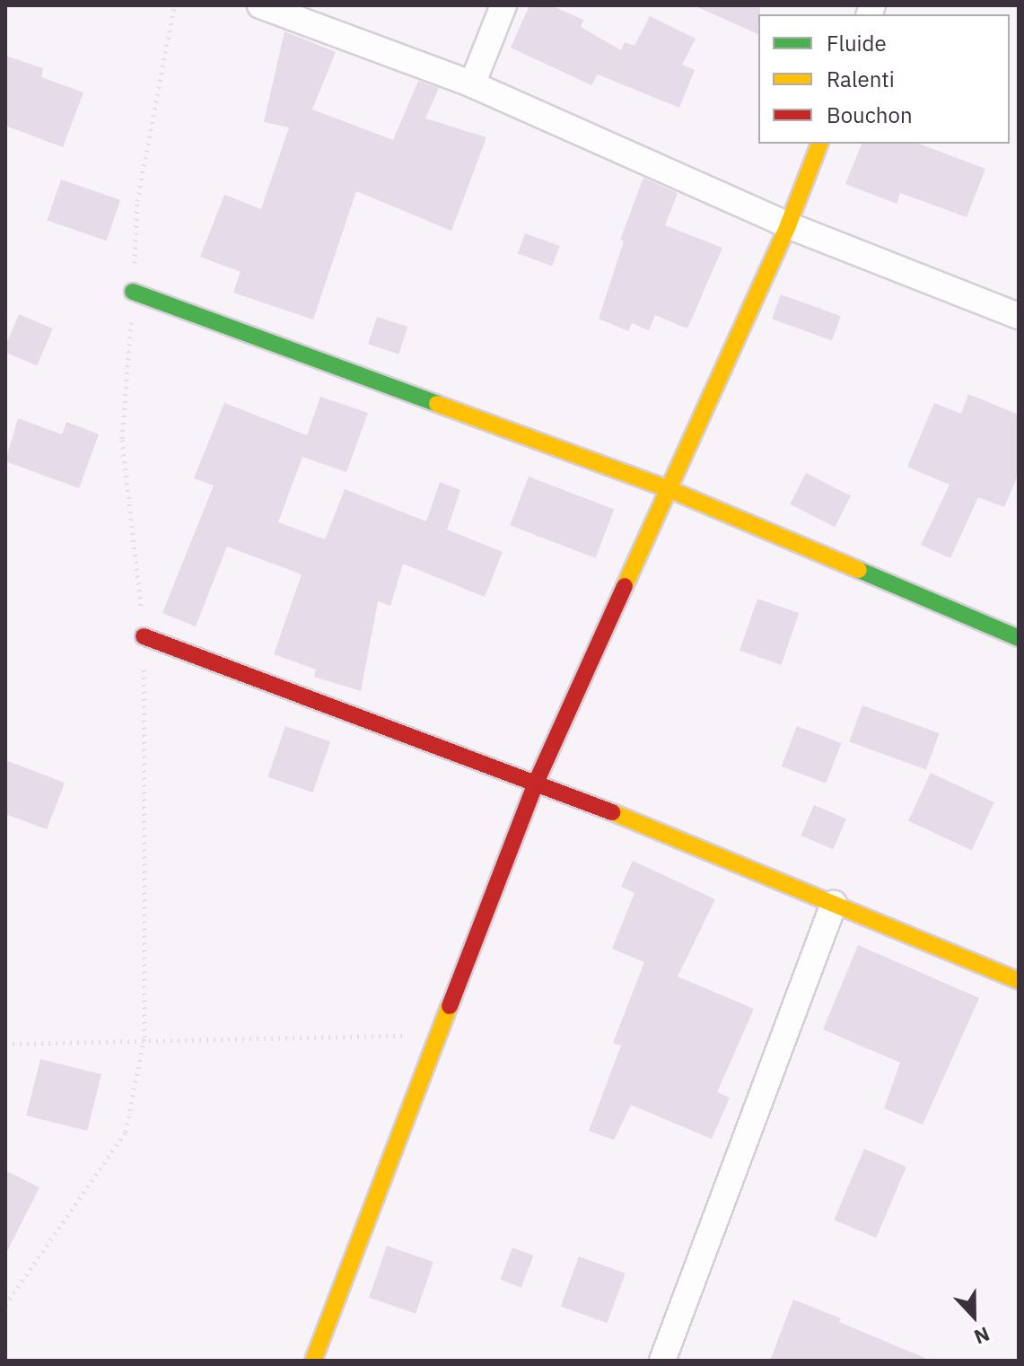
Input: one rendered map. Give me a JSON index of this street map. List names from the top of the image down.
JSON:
{
  "legend": ["Fluide", "Ralenti", "Bouchon"],
  "north": "bottom"
}
